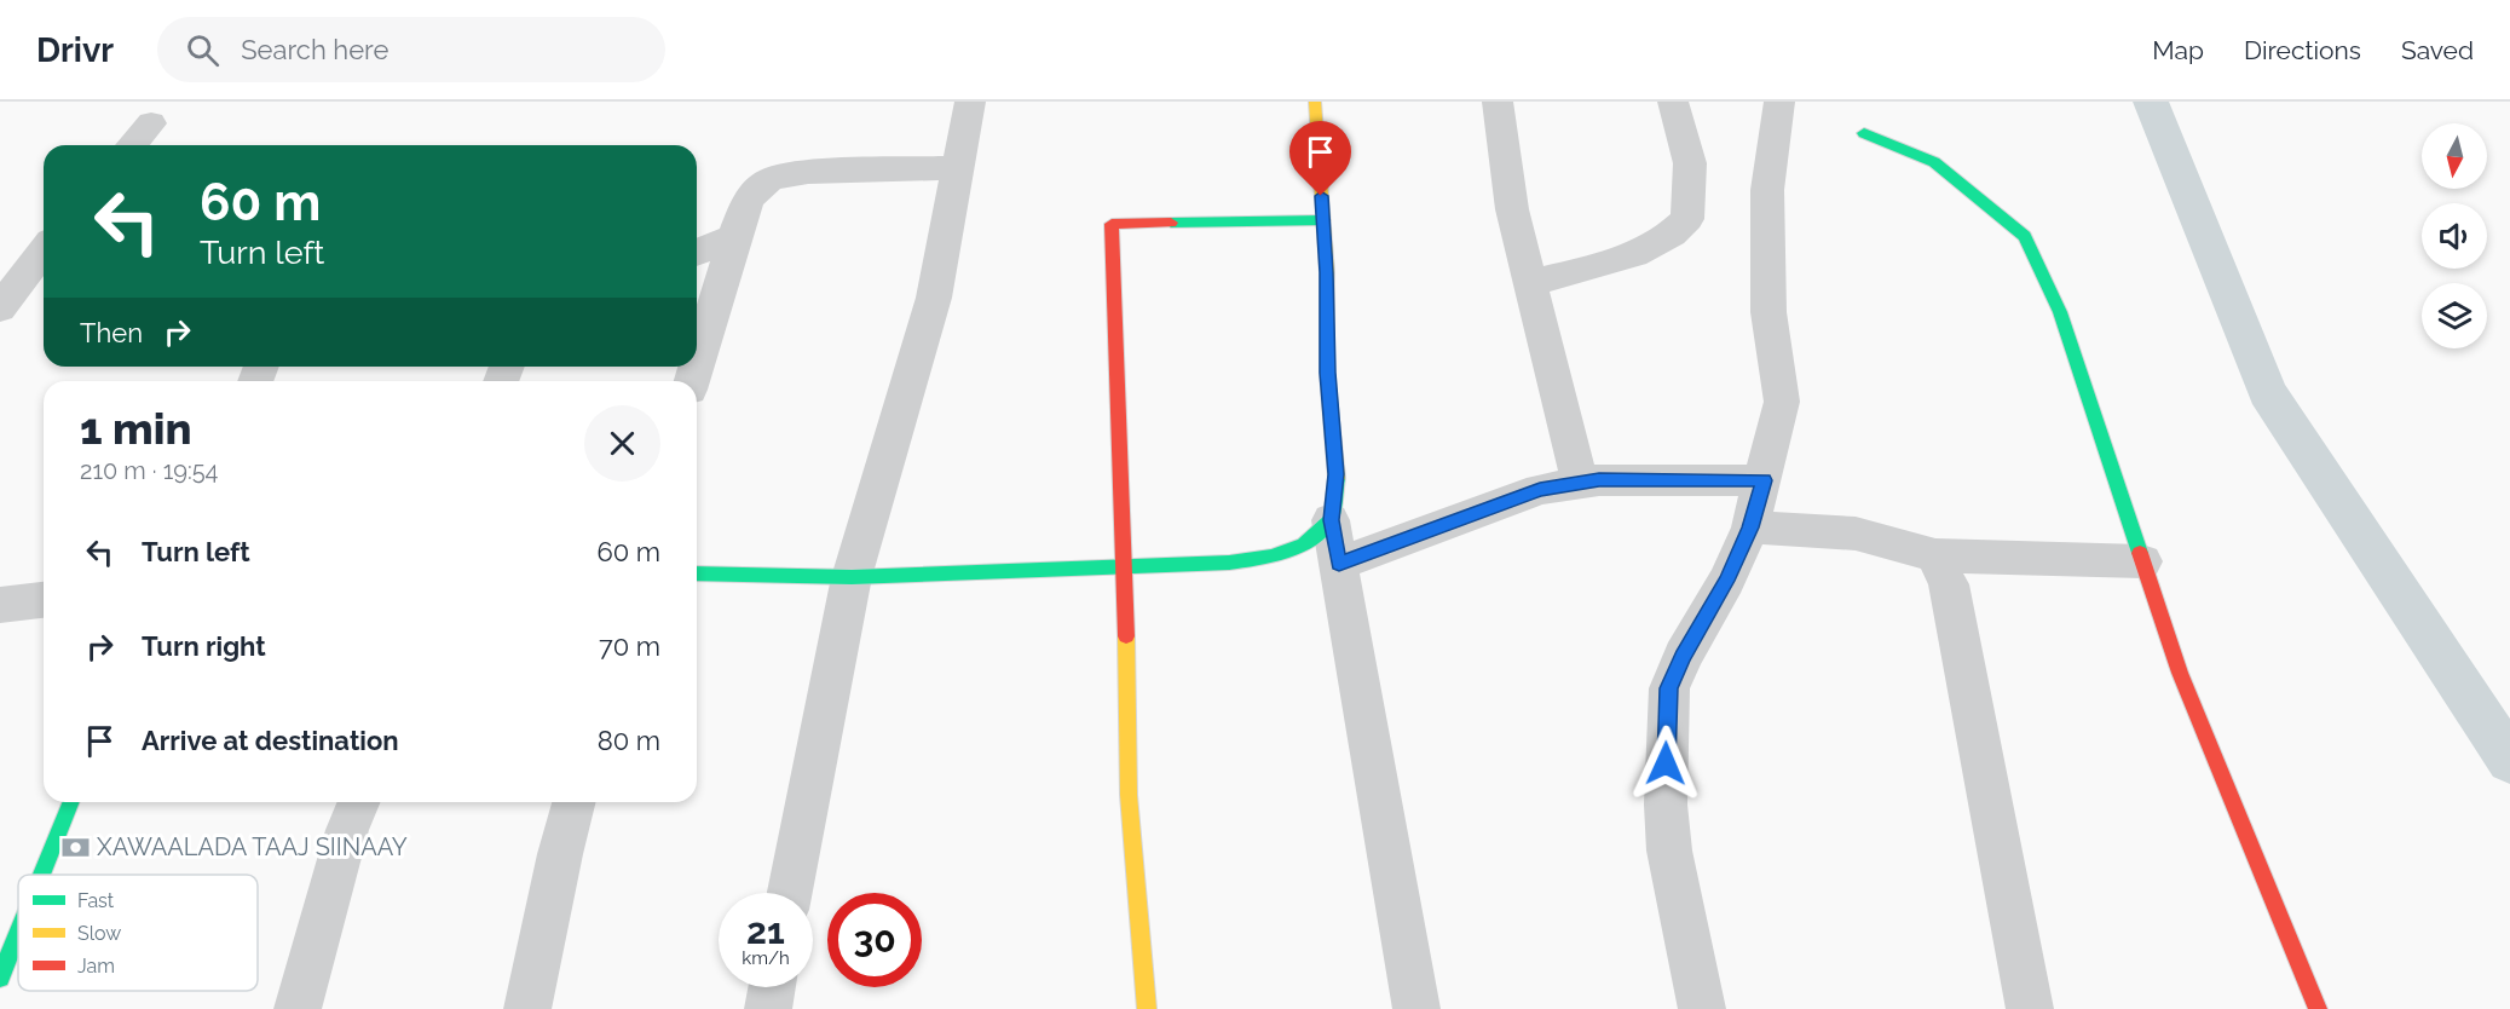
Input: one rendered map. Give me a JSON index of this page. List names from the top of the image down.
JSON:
{
  "places": {
    "bank": ["XAWAALADA TAAJ SIINAAY"]
  },
  "legend": ["Fast", "Slow", "Jam"],
  "north": "bottom",
  "page": {
    "header": "Drivr",
    "search": "Search here",
    "nav": ["Map", "Directions", "Saved"],
    "turn": ["60 m", "Turn left"],
    "then": "Then",
    "heading": ["1 min", "210 m · 19:54"],
    "list": [
      {
        "name": "Turn left",
        "value": "60 m"
      },
      {
        "name": "Turn right",
        "value": "70 m"
      },
      {
        "name": "Arrive at destination",
        "value": "80 m"
      }
    ],
    "speed": "21 km/h",
    "limit": "30"
  }
}
